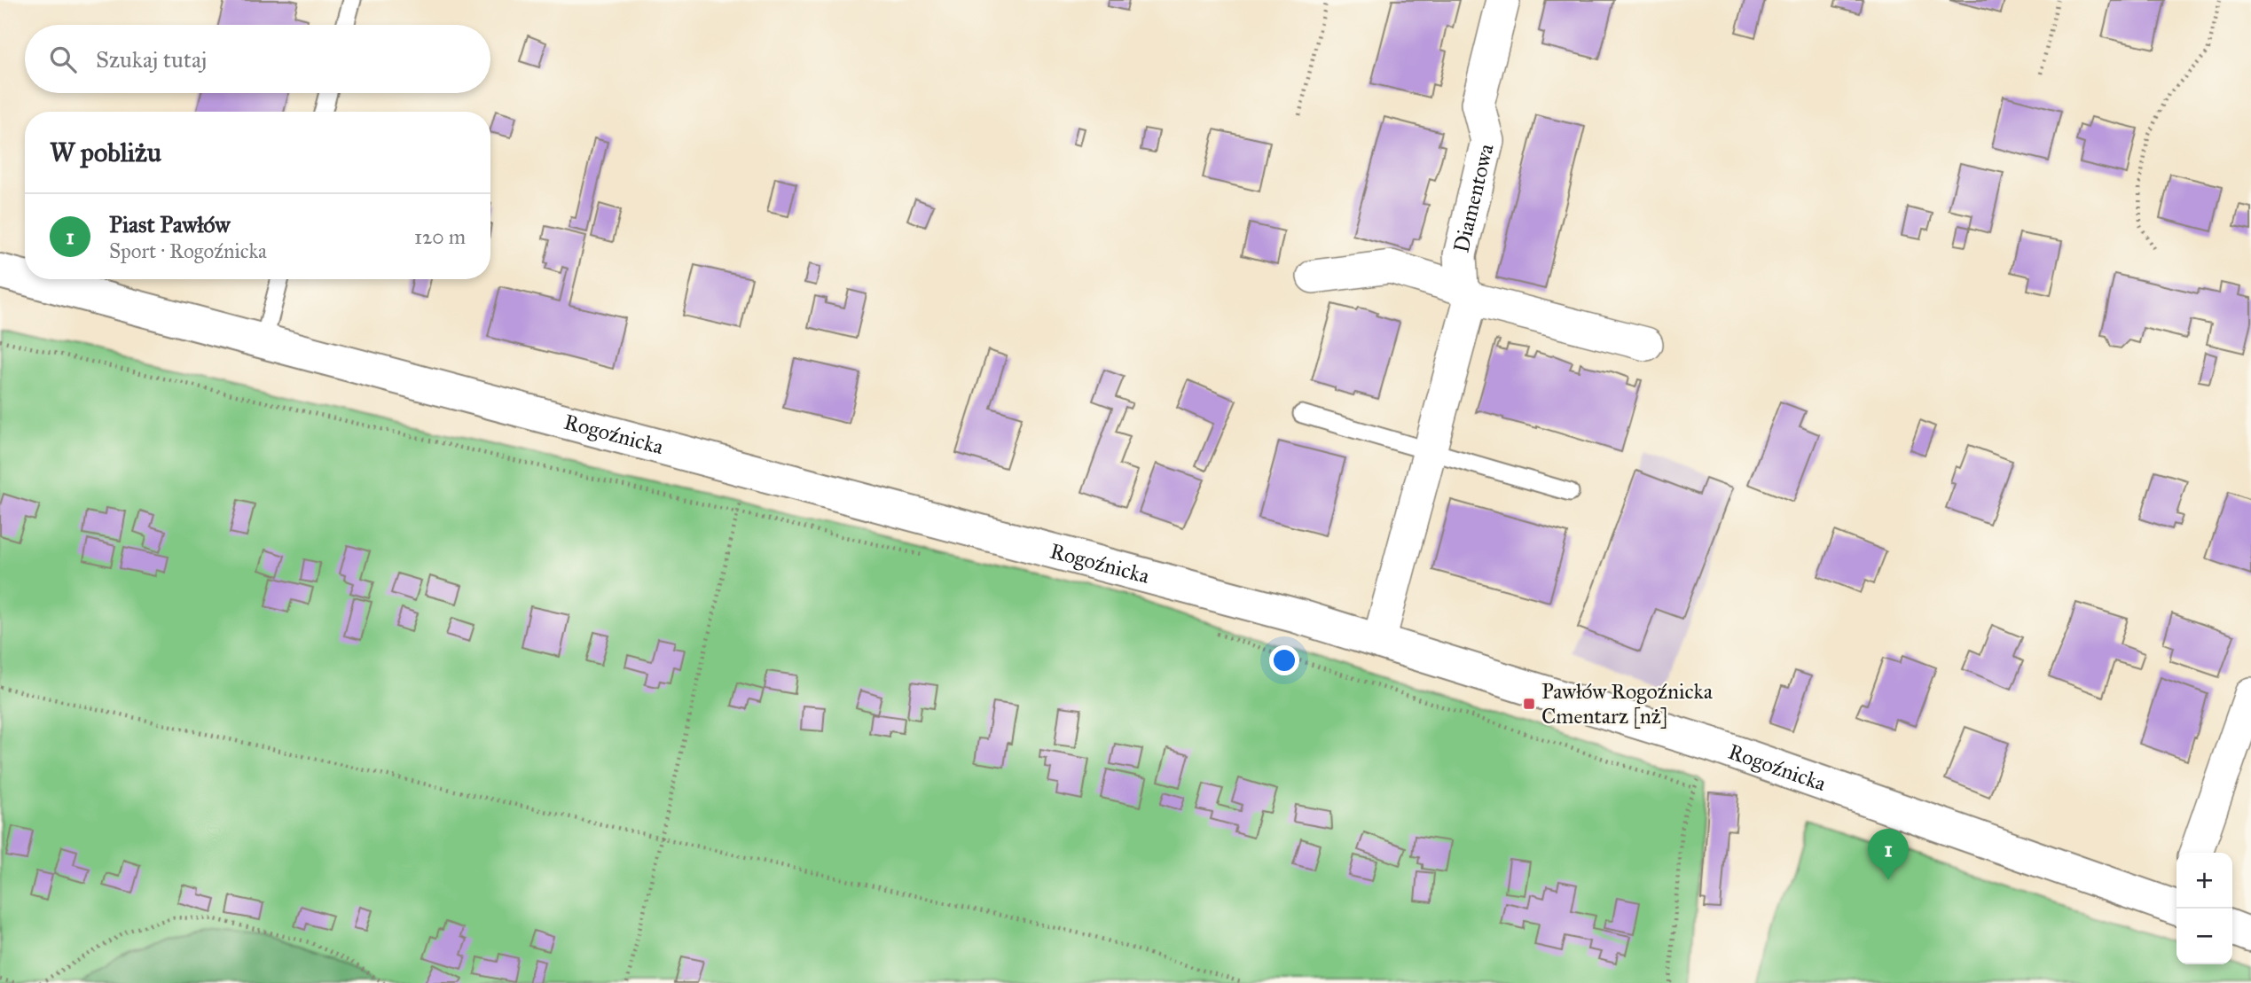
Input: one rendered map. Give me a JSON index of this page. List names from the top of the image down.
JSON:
{
  "streets": {
    "street": ["Diamentowa", "Rogoźnicka"]
  },
  "crossings": [
    ["Diamentowa", "Rogoźnicka"]
  ],
  "places": {
    "transit": ["Pawłów Rogoźnicka Cmentarz [nż]"]
  },
  "page": {
    "search": "Szukaj tutaj",
    "heading": "W pobliżu",
    "list": [
      {
        "mark": "1",
        "name": "Piast Pawłów",
        "note": "Sport · Rogoźnicka",
        "value": "120 m"
      }
    ],
    "pins": "1",
    "map_buttons": ["+", "−"]
  }
}
